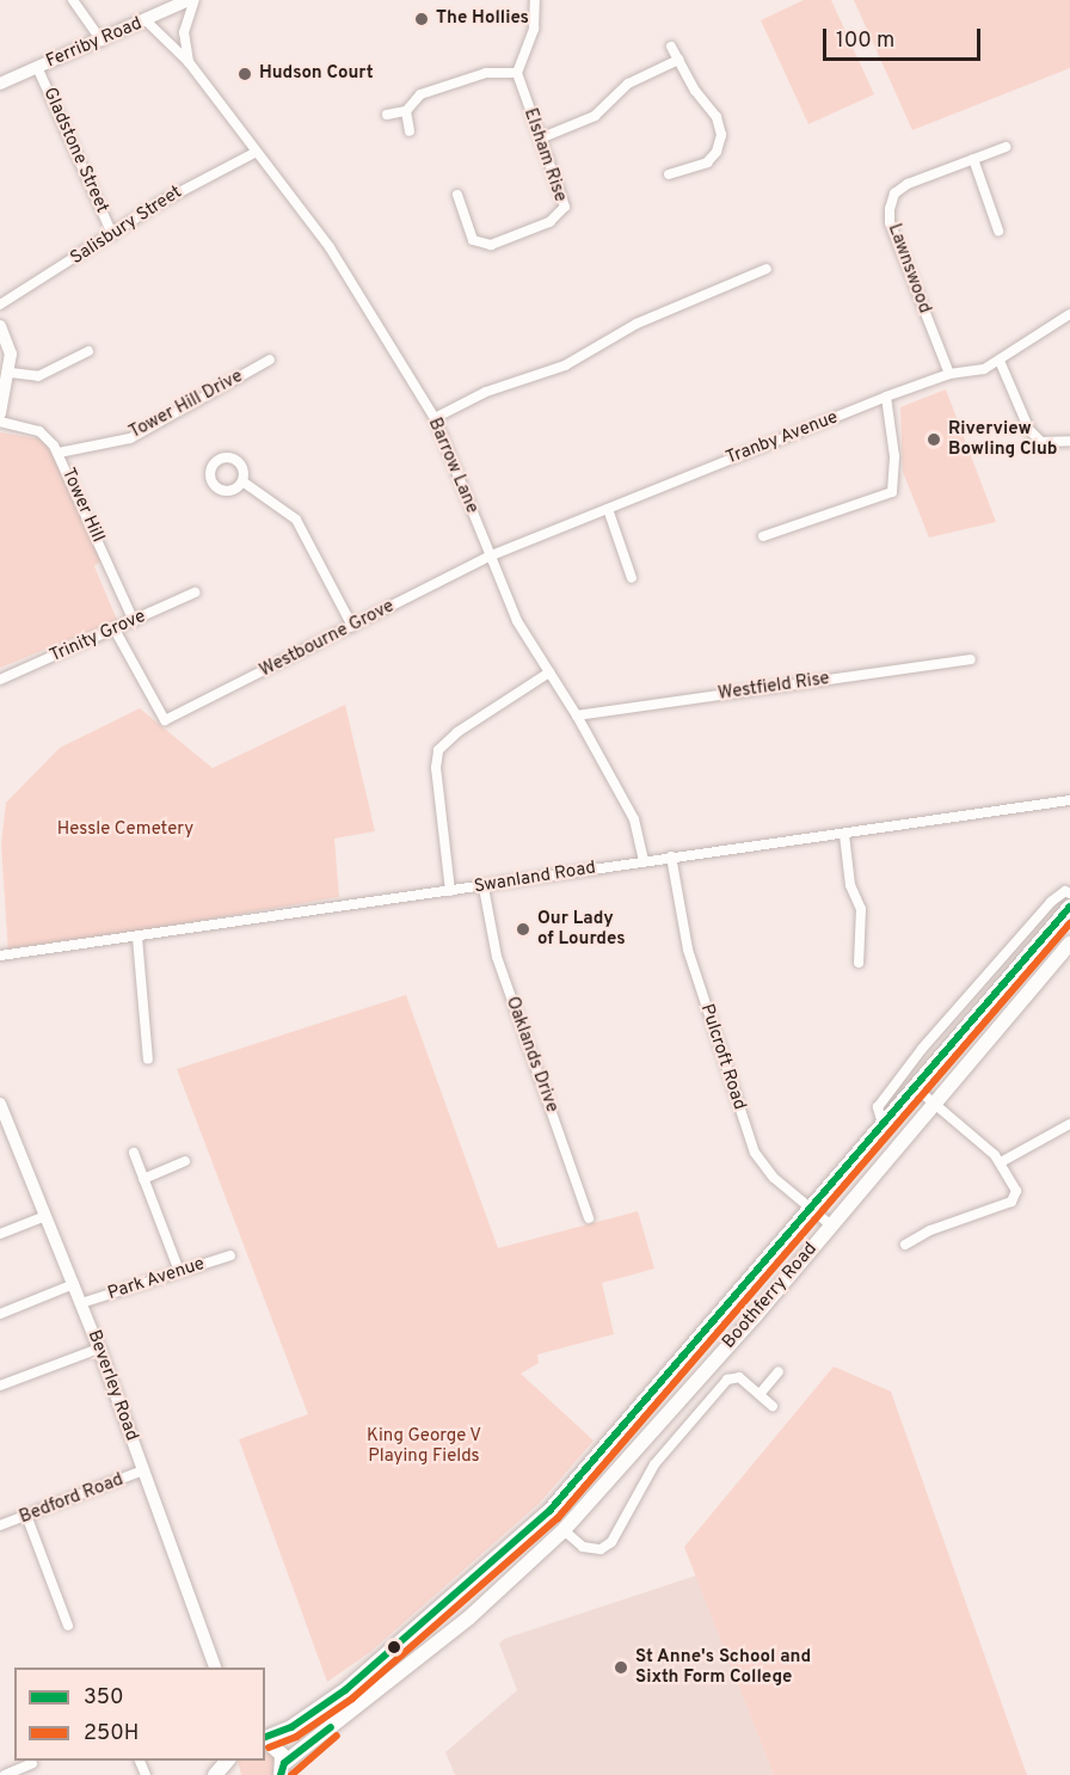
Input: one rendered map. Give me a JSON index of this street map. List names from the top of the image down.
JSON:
{
  "streets": {
    "main road": ["Boothferry Road"],
    "street": [
      "Ferriby Road",
      "Gladstone Street",
      "Elsham Rise",
      "Salisbury Street",
      "Lawnswood",
      "Tower Hill Drive",
      "Tranby Avenue",
      "Barrow Lane",
      "Tower Hill",
      "Trinity Grove",
      "Westbourne Grove",
      "Westfield Rise",
      "Swanland Road",
      "Oaklands Drive",
      "Pulcroft Road",
      "Park Avenue",
      "Beverley Road",
      "Bedford Road"
    ]
  },
  "crossings": [
    ["Ferriby Road", "Gladstone Street"],
    ["Ferriby Road", "Barrow Lane"],
    ["Gladstone Street", "Salisbury Street"],
    ["Salisbury Street", "Barrow Lane"],
    ["Lawnswood", "Tranby Avenue"],
    ["Tower Hill Drive", "Tower Hill"],
    ["Tranby Avenue", "Barrow Lane"],
    ["Tranby Avenue", "Westbourne Grove"],
    ["Barrow Lane", "Westbourne Grove"],
    ["Barrow Lane", "Westfield Rise"],
    ["Barrow Lane", "Swanland Road"],
    ["Tower Hill", "Trinity Grove"],
    ["Trinity Grove", "Westbourne Grove"],
    ["Swanland Road", "Oaklands Drive"],
    ["Swanland Road", "Pulcroft Road"],
    ["Pulcroft Road", "Boothferry Road"],
    ["Park Avenue", "Beverley Road"],
    ["Beverley Road", "Bedford Road"]
  ],
  "parks": ["Hessle Cemetery", "King George V Playing Fields"],
  "places": [
    "The Hollies",
    "Hudson Court",
    "Riverview Bowling Club",
    "Our Lady of Lourdes",
    "St Anne's School and Sixth Form College"
  ],
  "lines": ["transit line 350", "transit line 250H"],
  "legend": ["350", "250H"],
  "scale_bar": "100 m"
}
